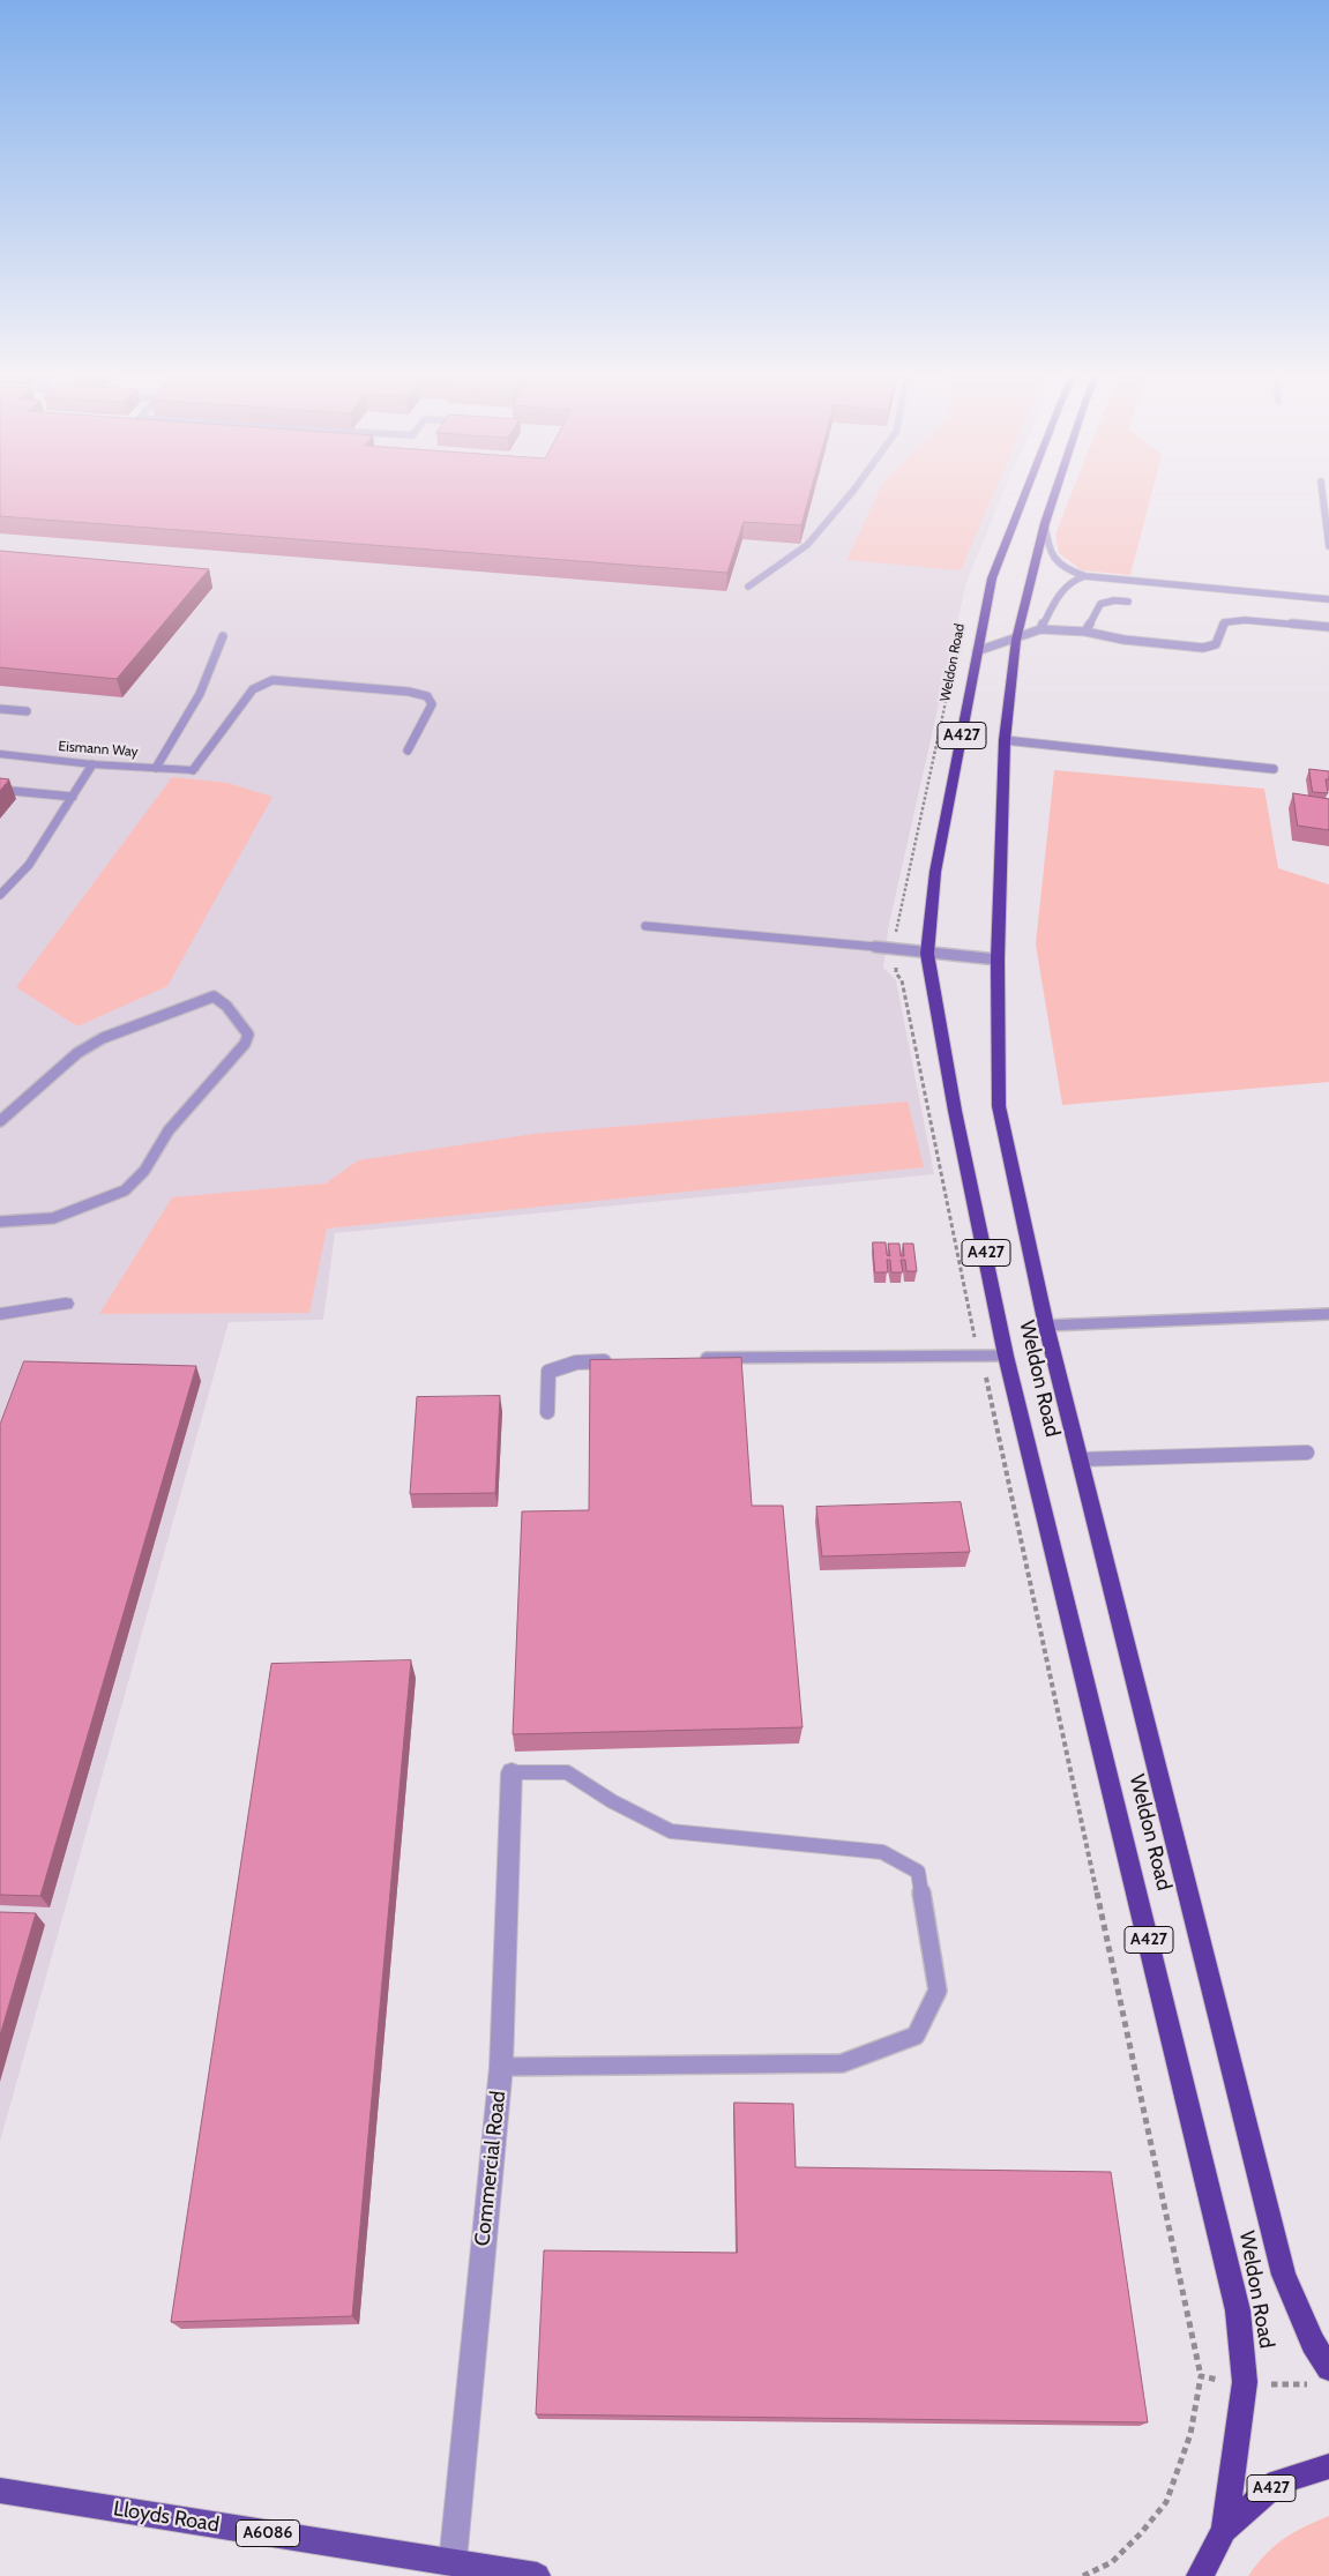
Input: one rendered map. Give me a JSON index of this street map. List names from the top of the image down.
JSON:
{
  "streets": {
    "highway": ["Weldon Road", "A427"],
    "main road": ["Lloyds Road", "A6086"],
    "street": ["Eismann Way", "Commercial Road"]
  },
  "crossings": [
    ["Weldon Road", "A427"],
    ["Commercial Road", "Lloyds Road"]
  ]
}
